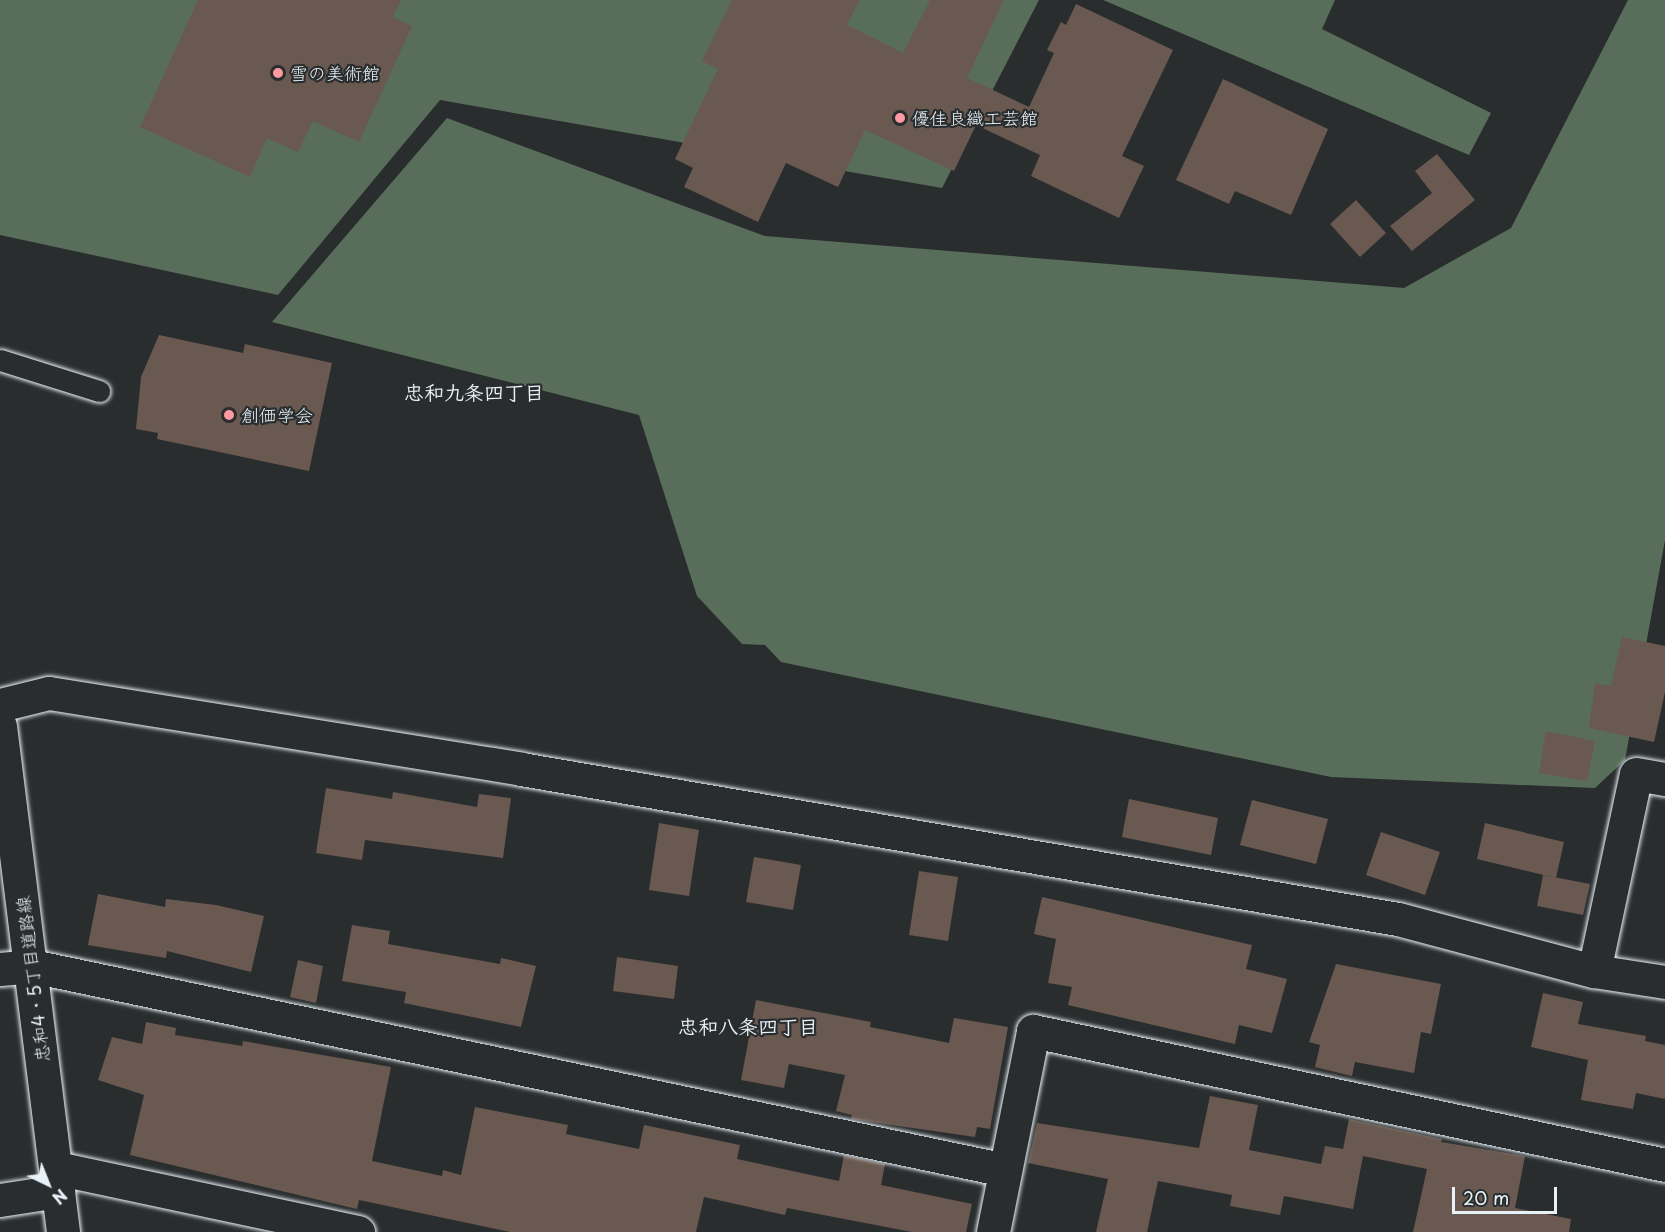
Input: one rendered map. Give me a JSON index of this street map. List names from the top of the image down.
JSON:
{
  "streets": {
    "street": ["忠和4・5丁目道路線"]
  },
  "districts": ["忠和九条四丁目", "忠和八条四丁目"],
  "places": ["雪の美術館", "優佳良織工芸館", "創価学会"],
  "scale_bar": "20 m",
  "north": "bottom right"
}
